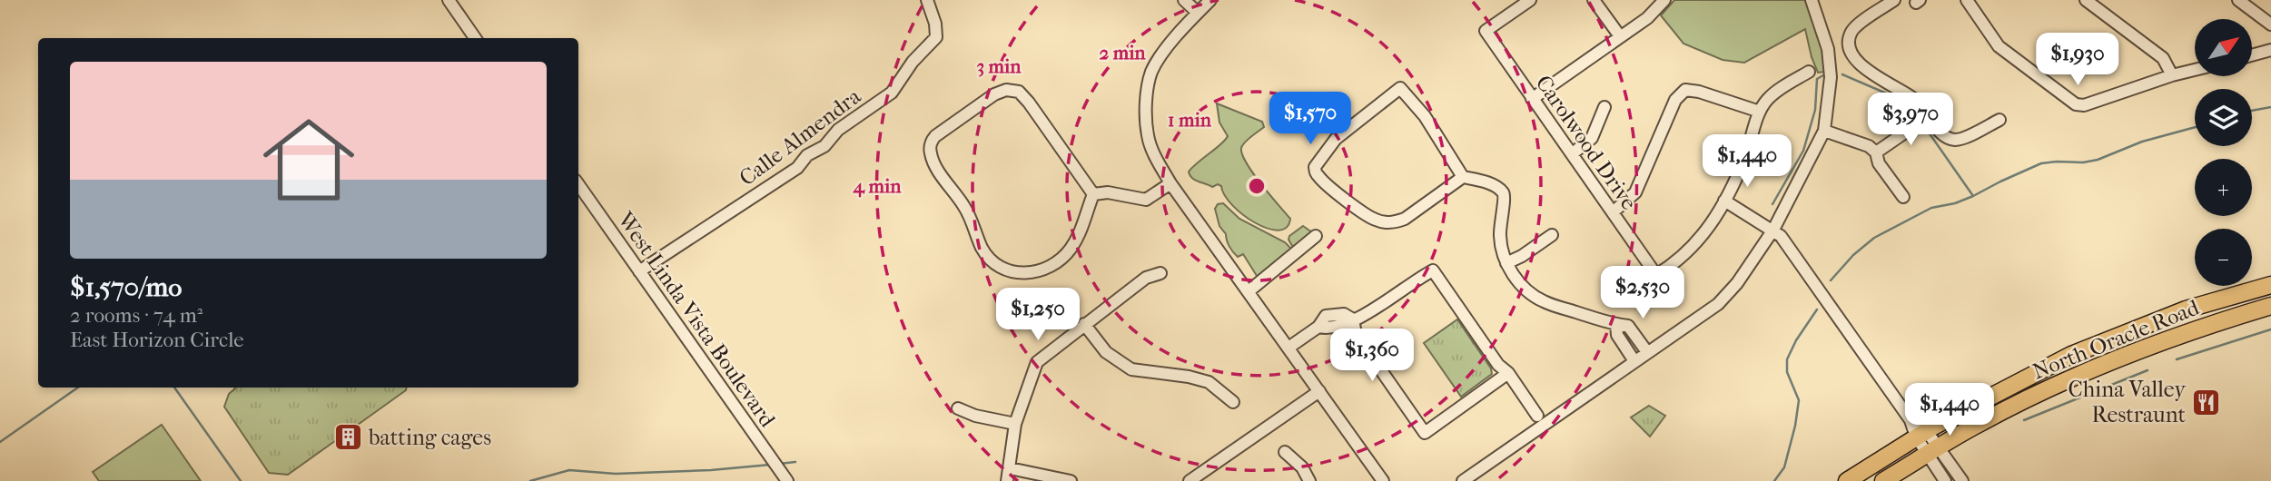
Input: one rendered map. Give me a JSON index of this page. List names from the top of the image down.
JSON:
{
  "streets": {
    "highway": ["North Oracle Road"],
    "street": ["Calle Almendra", "Carolwood Drive", "West Linda Vista Boulevard"]
  },
  "crossings": [
    ["Calle Almendra", "West Linda Vista Boulevard"]
  ],
  "places": {
    "restaurant": ["China Valley Restraunt"],
    "building": ["batting cages"]
  },
  "north": "top right",
  "page": {
    "map_buttons": ["+", "−"],
    "price": [
      "$1,930",
      "$1,570",
      "$3,970",
      "$1,440",
      "$2,530",
      "$1,250",
      "$1,360",
      "$1,440"
    ],
    "list": [
      {
        "name": "$1,570/mo",
        "note": "2 rooms · 74 m² · East Horizon Circle"
      }
    ]
  },
  "rings": [
    "2 min",
    "3 min",
    "1 min",
    "4 min"
  ]
}
